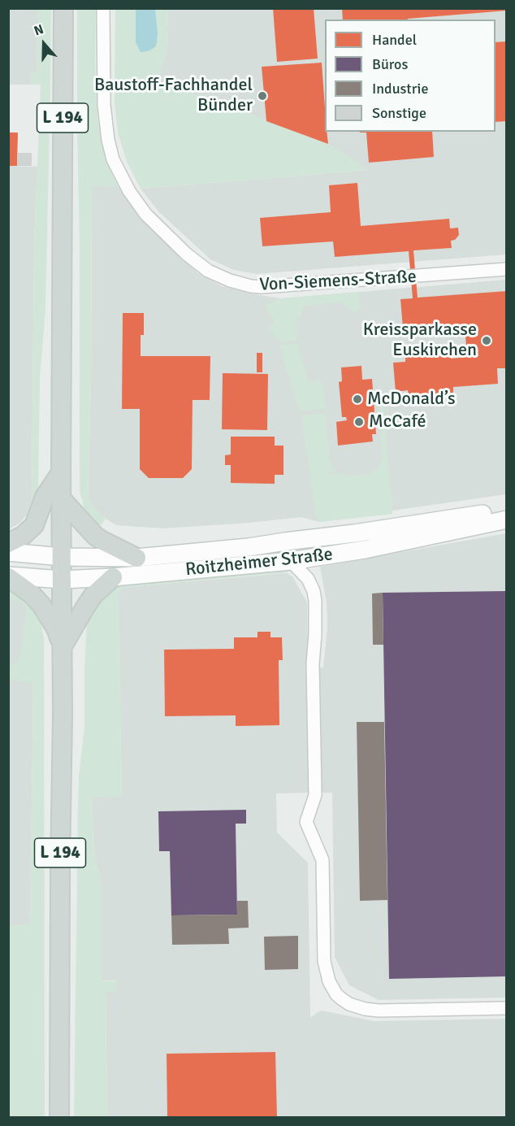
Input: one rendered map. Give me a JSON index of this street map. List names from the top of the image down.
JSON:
{
  "streets": {
    "main road": ["L 194"],
    "street": ["Von-Siemens-Straße", "Roitzheimer Straße"]
  },
  "crossings": [
    ["L 194", "Roitzheimer Straße"]
  ],
  "places": [
    "Baustoff-Fachhandel Bünder",
    "Kreissparkasse Euskirchen",
    "McDonald’s",
    "McCafé"
  ],
  "legend": [
    "Handel",
    "Büros",
    "Industrie",
    "Sonstige"
  ],
  "north": "top"
}
